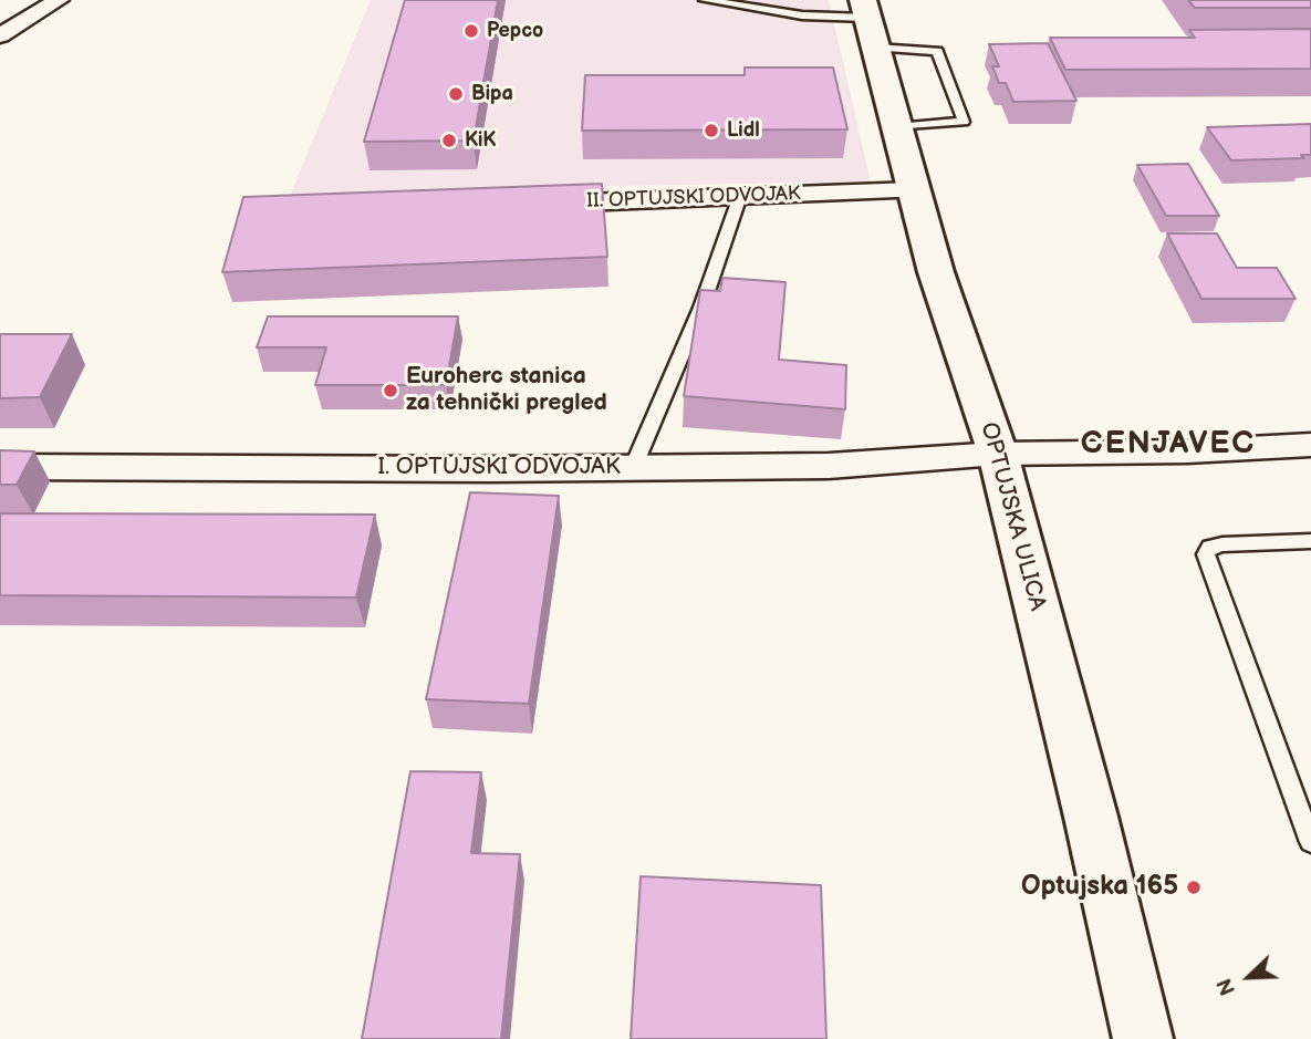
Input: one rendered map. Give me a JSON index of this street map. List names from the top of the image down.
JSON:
{
  "streets": {
    "main road": ["OPTUJSKA ULICA"],
    "street": ["II. OPTUJSKI ODVOJAK", "I. OPTUJSKI ODVOJAK"]
  },
  "crossings": [
    ["II. OPTUJSKI ODVOJAK", "OPTUJSKA ULICA"],
    ["I. OPTUJSKI ODVOJAK", "OPTUJSKA ULICA"]
  ],
  "districts": ["CENJAVEC"],
  "places": [
    "Pepco",
    "Bipa",
    "Lidl",
    "KiK",
    "Euroherc stanica za tehnički pregled",
    "Optujska 165"
  ],
  "north": "bottom left"
}
